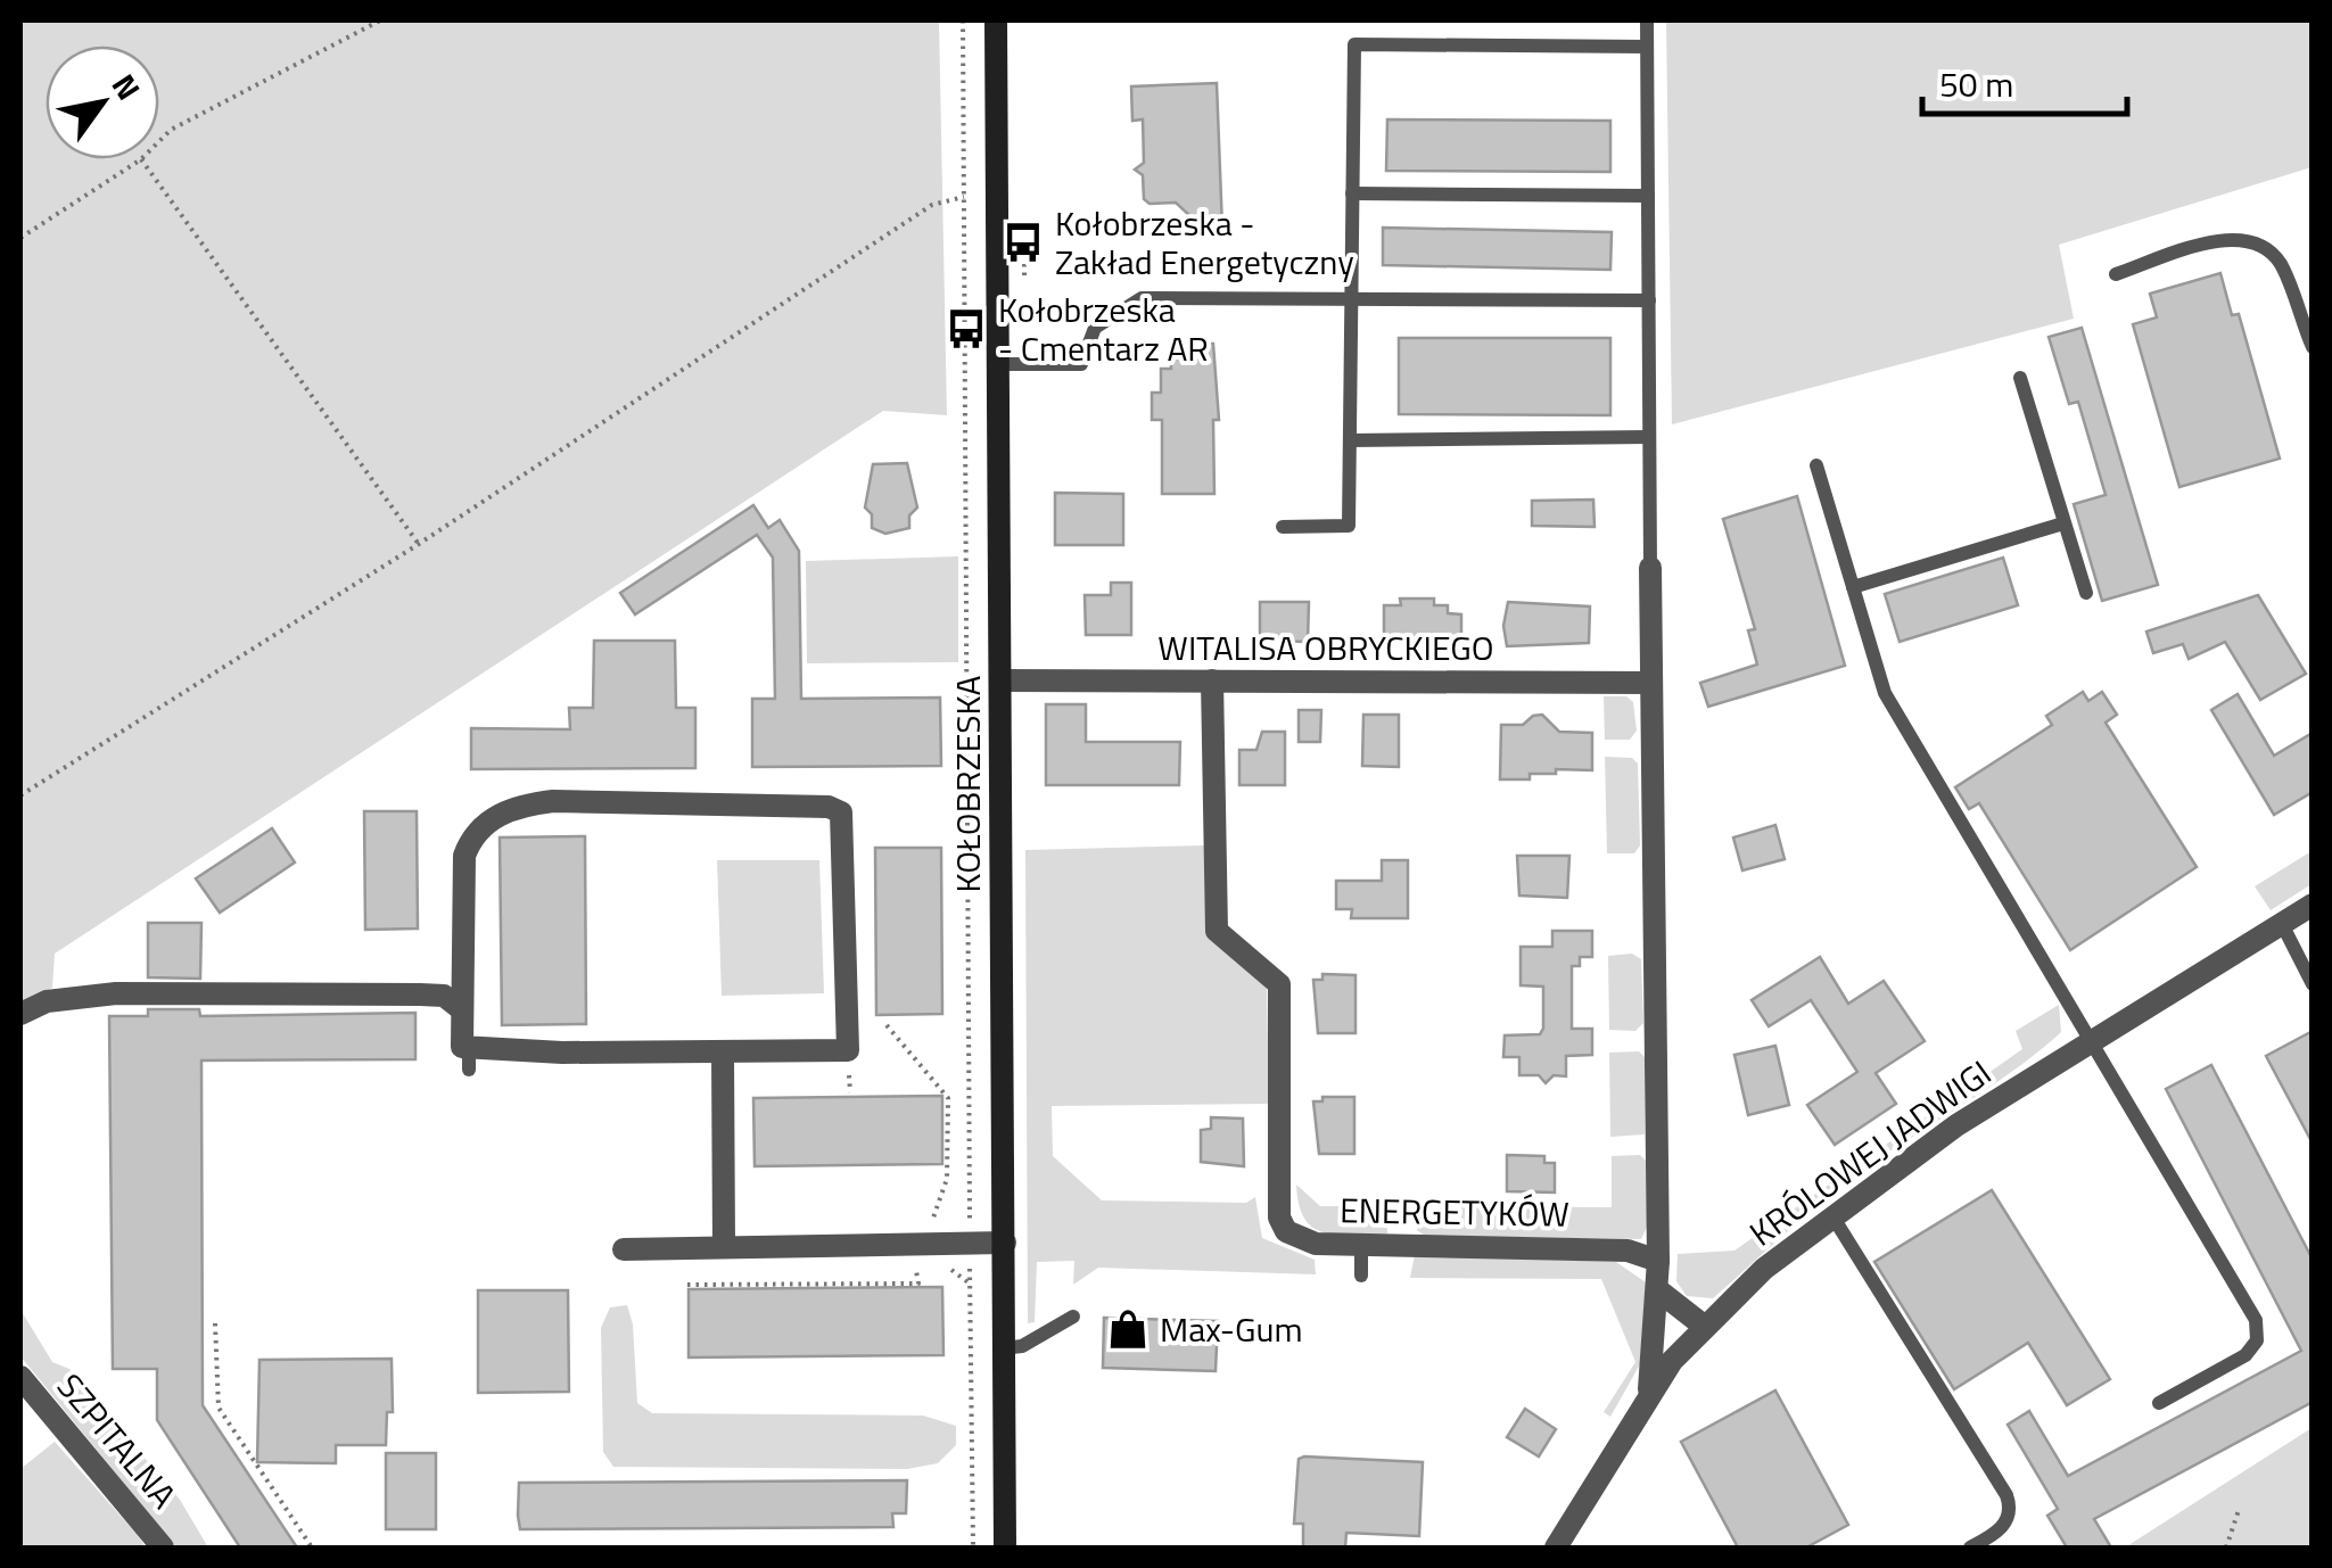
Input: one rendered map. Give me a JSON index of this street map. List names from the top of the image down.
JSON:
{
  "streets": {
    "main road": ["KOŁOBRZESKA"],
    "street": [
      "WITALISA OBRYCKIEGO",
      "KRÓLOWEJ JADWIGI",
      "ENERGETYKÓW",
      "SZPITALNA"
    ]
  },
  "crossings": [
    ["WITALISA OBRYCKIEGO", "KOŁOBRZESKA"],
    ["WITALISA OBRYCKIEGO", "ENERGETYKÓW"]
  ],
  "places": {
    "bus stop": ["Kołobrzeska - Zakład Energetyczny", "Kołobrzeska - Cmentarz AR"],
    "shop": ["Max-Gum"]
  },
  "scale_bar": "50 m",
  "north": "top right"
}
